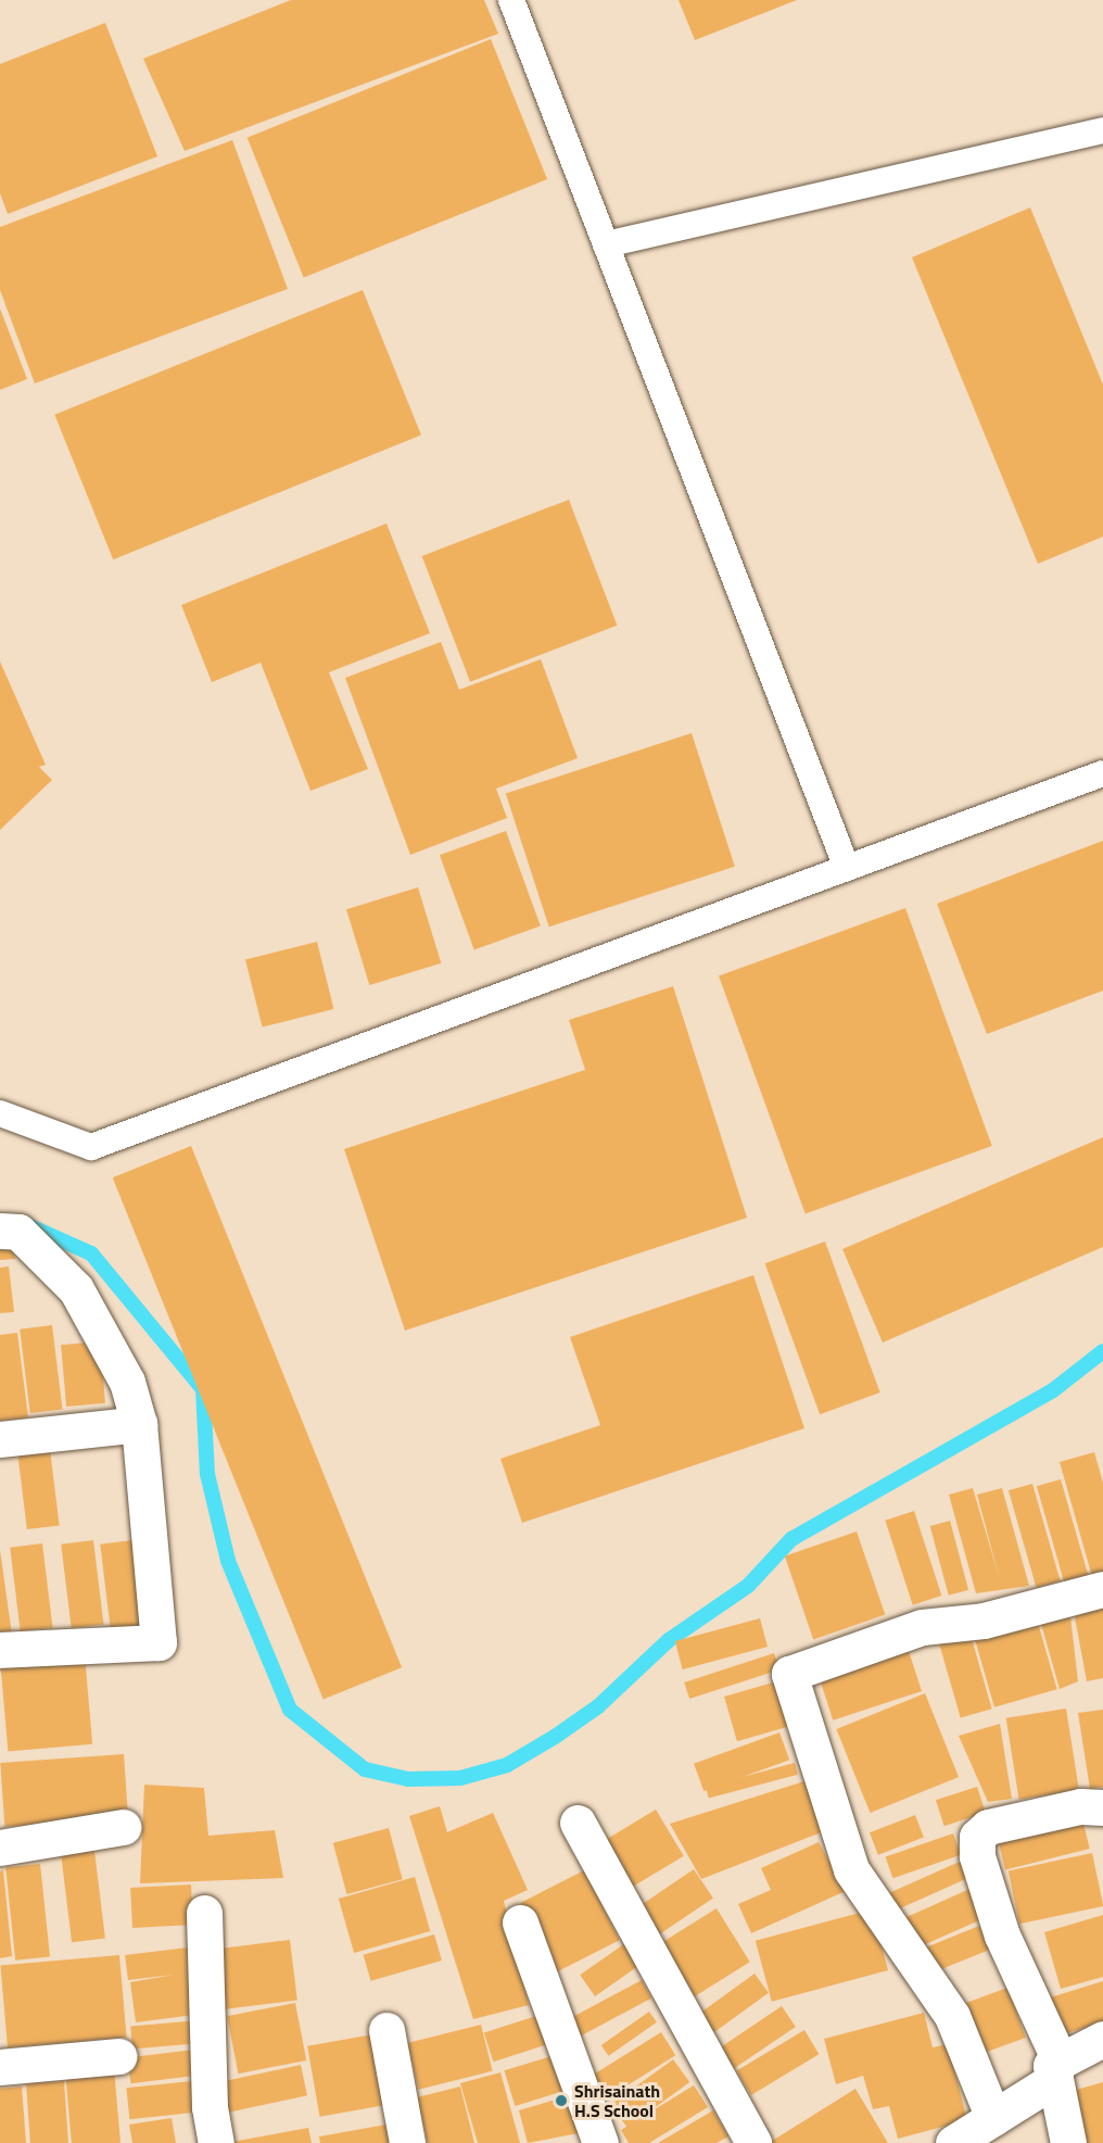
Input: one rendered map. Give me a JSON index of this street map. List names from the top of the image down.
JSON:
{
  "places": ["Shrisainath H.S School"]
}
